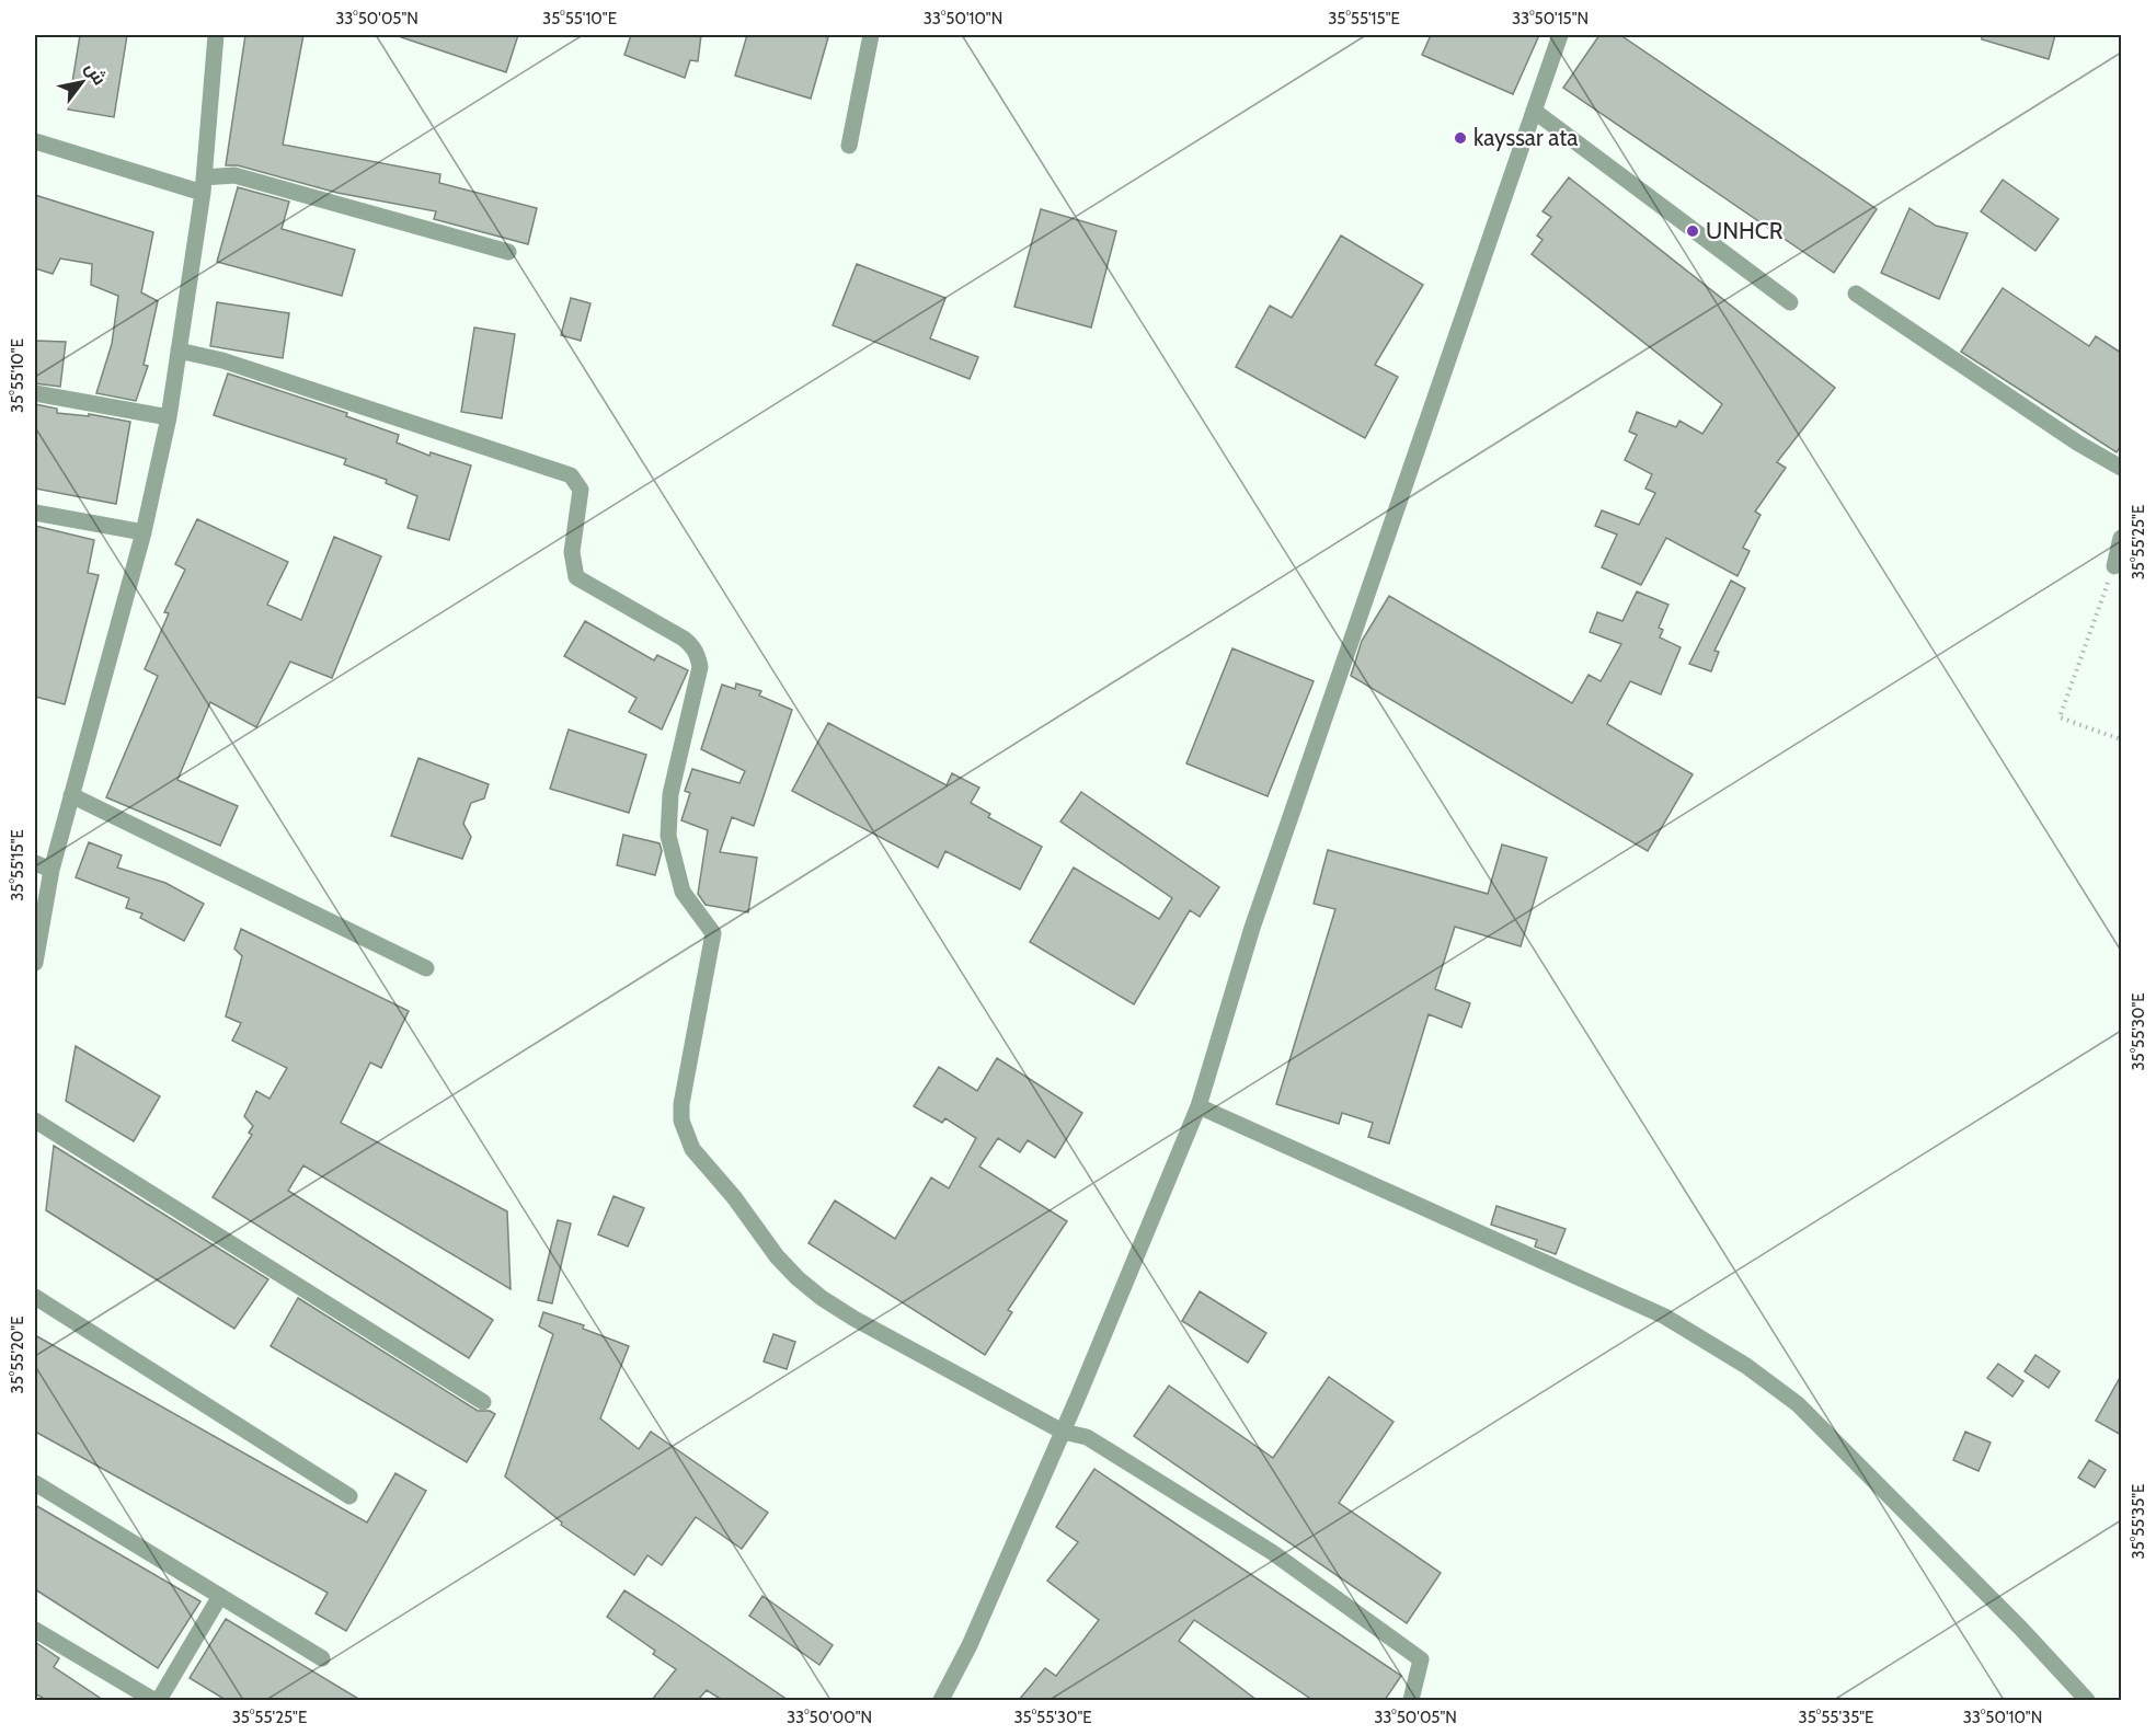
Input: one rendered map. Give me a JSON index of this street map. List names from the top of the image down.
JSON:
{
  "places": ["kayssar ata", "UNHCR"],
  "north": "top right",
  "coordinates": [
    "33°50'05\"N",
    "35°55'10\"E",
    "33°50'10\"N",
    "35°55'15\"E",
    "33°50'15\"N",
    "35°55'25\"E",
    "35°55'30\"E",
    "35°55'20\"E",
    "35°55'35\"E",
    "33°50'00\"N"
  ]
}
